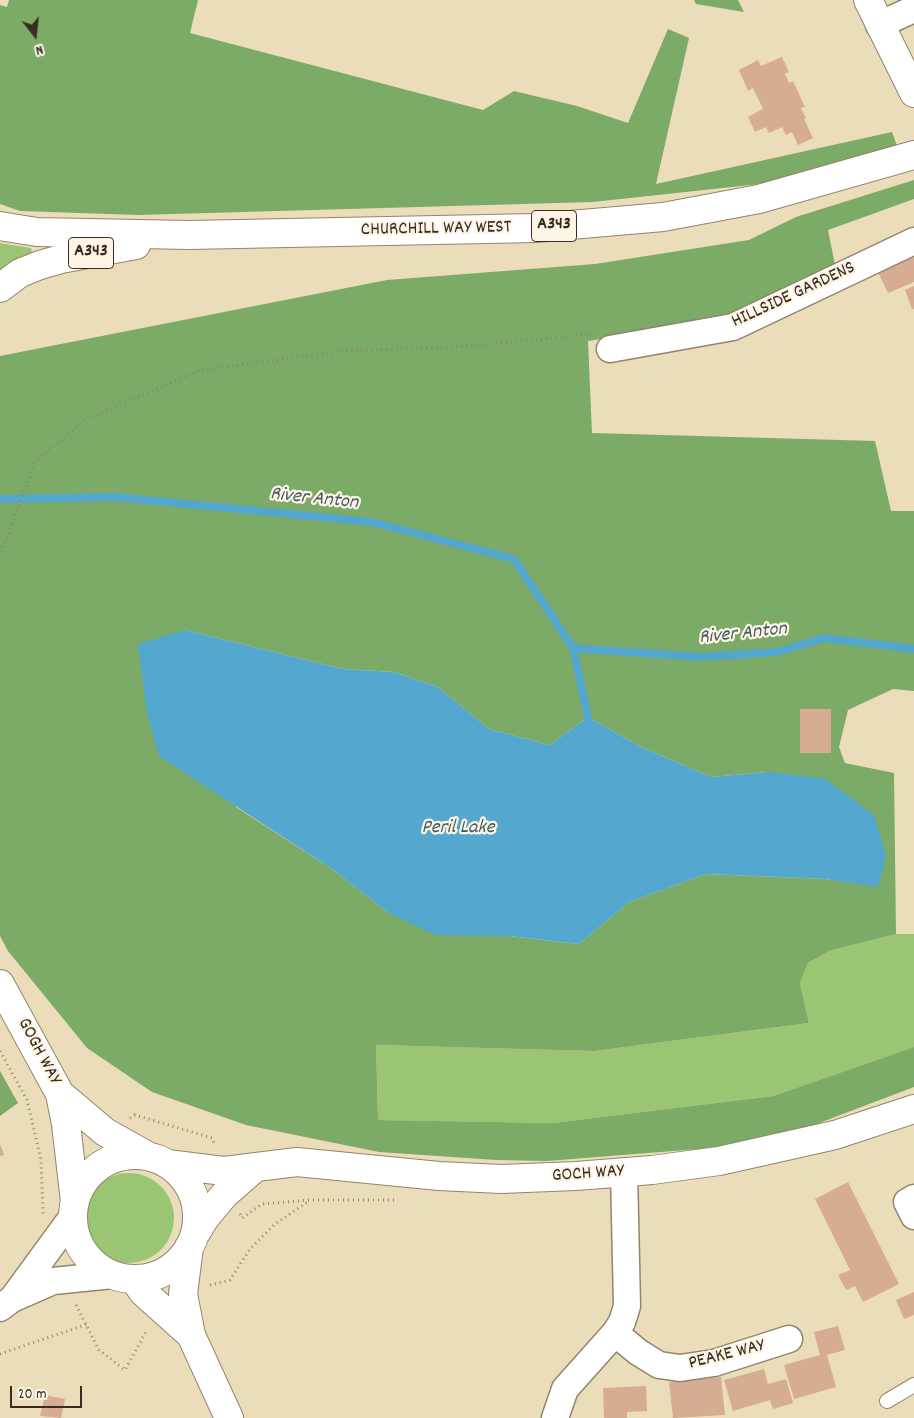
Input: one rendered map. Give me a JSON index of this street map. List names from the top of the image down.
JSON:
{
  "streets": {
    "street": [
      "A343",
      "CHURCHILL WAY WEST",
      "HILLSIDE GARDENS",
      "GOGH WAY",
      "GOCH WAY",
      "PEAKE WAY"
    ]
  },
  "crossings": [
    ["GOGH WAY", "GOCH WAY"]
  ],
  "water": ["River Anton", "Peril Lake"],
  "scale_bar": "20 m",
  "north": "bottom"
}
